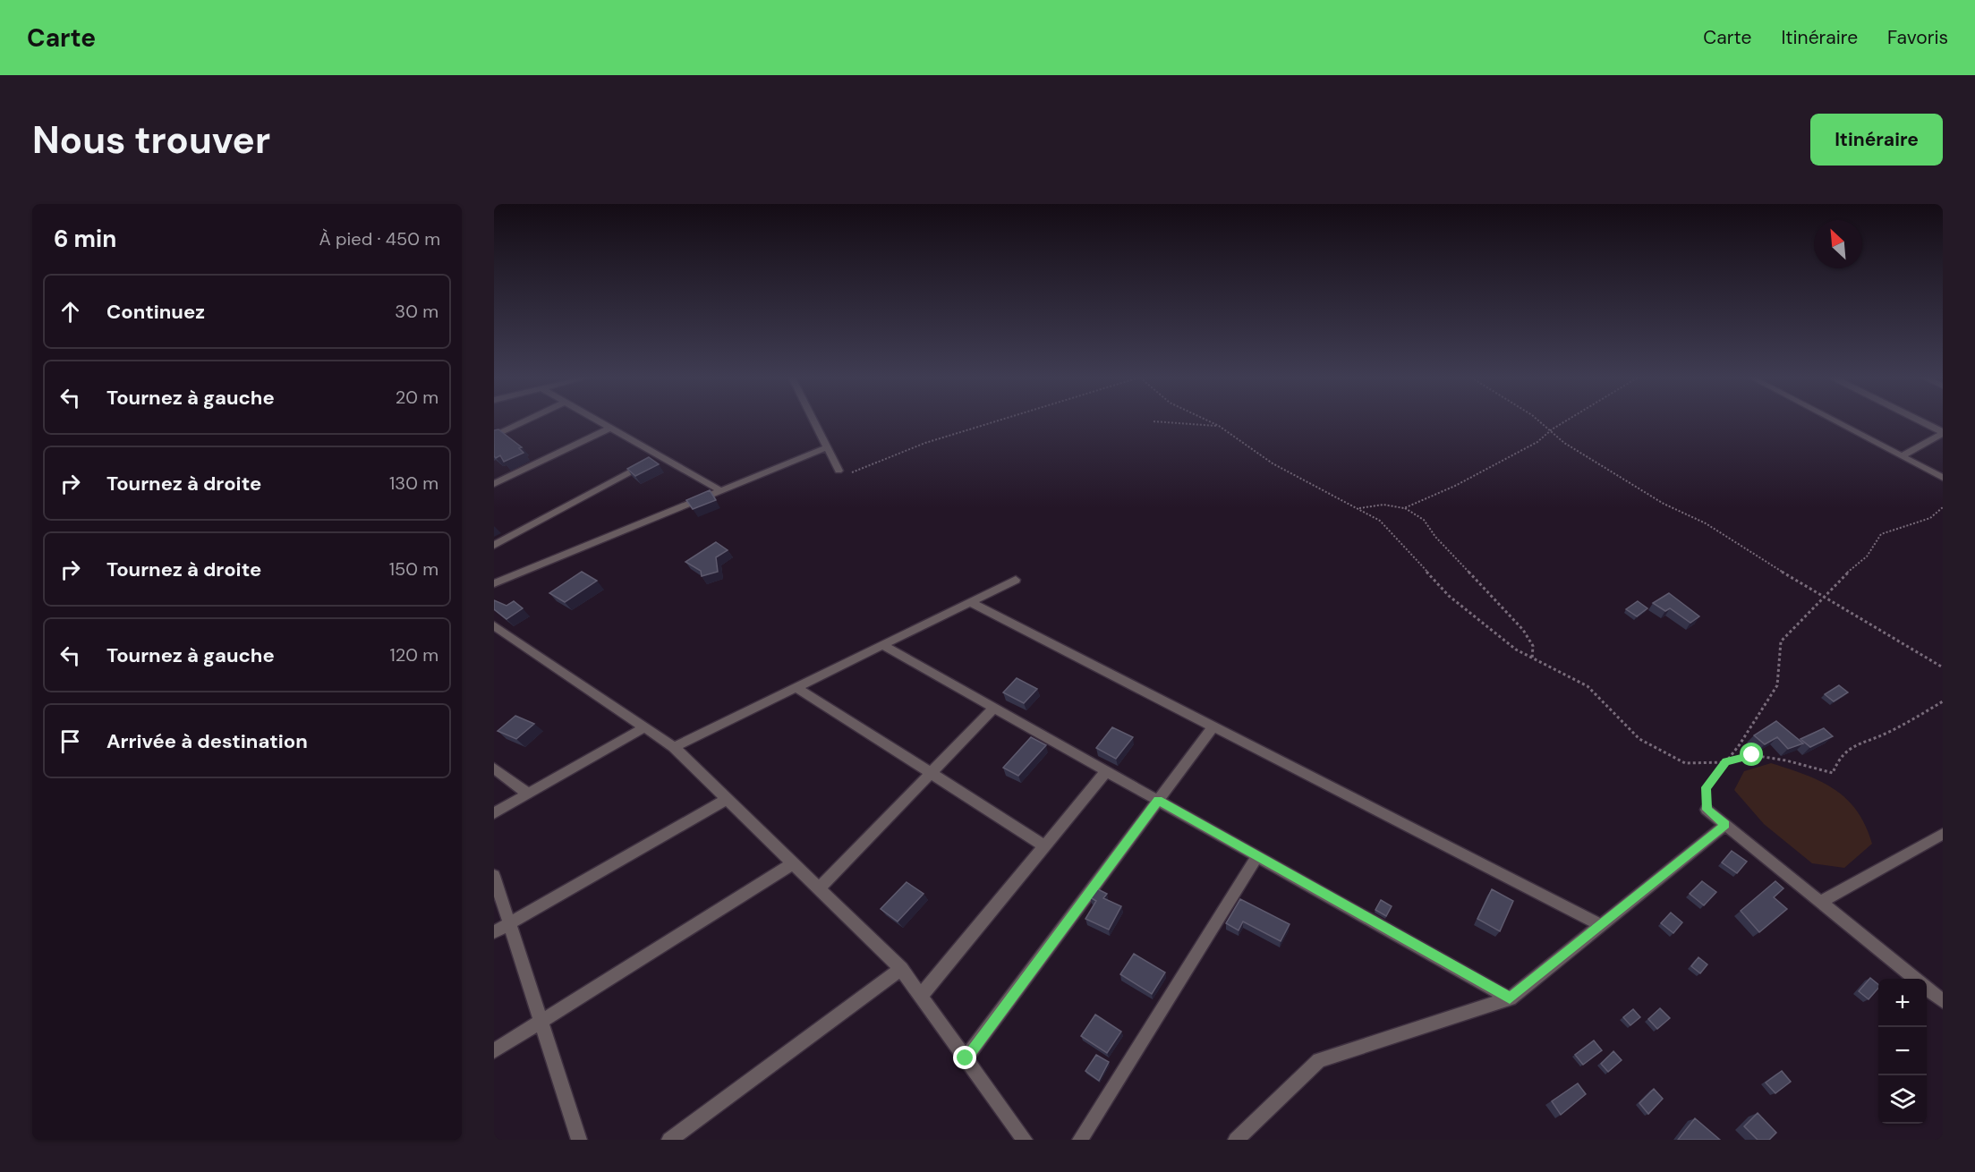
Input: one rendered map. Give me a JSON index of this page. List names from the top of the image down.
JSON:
{
  "north": "top left",
  "page": {
    "header": "Carte",
    "nav": ["Carte", "Itinéraire", "Favoris"],
    "buttons": "Itinéraire",
    "title": "Nous trouver",
    "heading": ["6 min", "À pied · 450 m"],
    "list": [
      ["Continuez", "30 m"],
      ["Tournez à gauche", "20 m"],
      ["Tournez à droite", "130 m"],
      ["Tournez à droite", "150 m"],
      ["Tournez à gauche", "120 m"],
      "Arrivée à destination"
    ],
    "map_buttons": ["+", "−"]
  }
}
